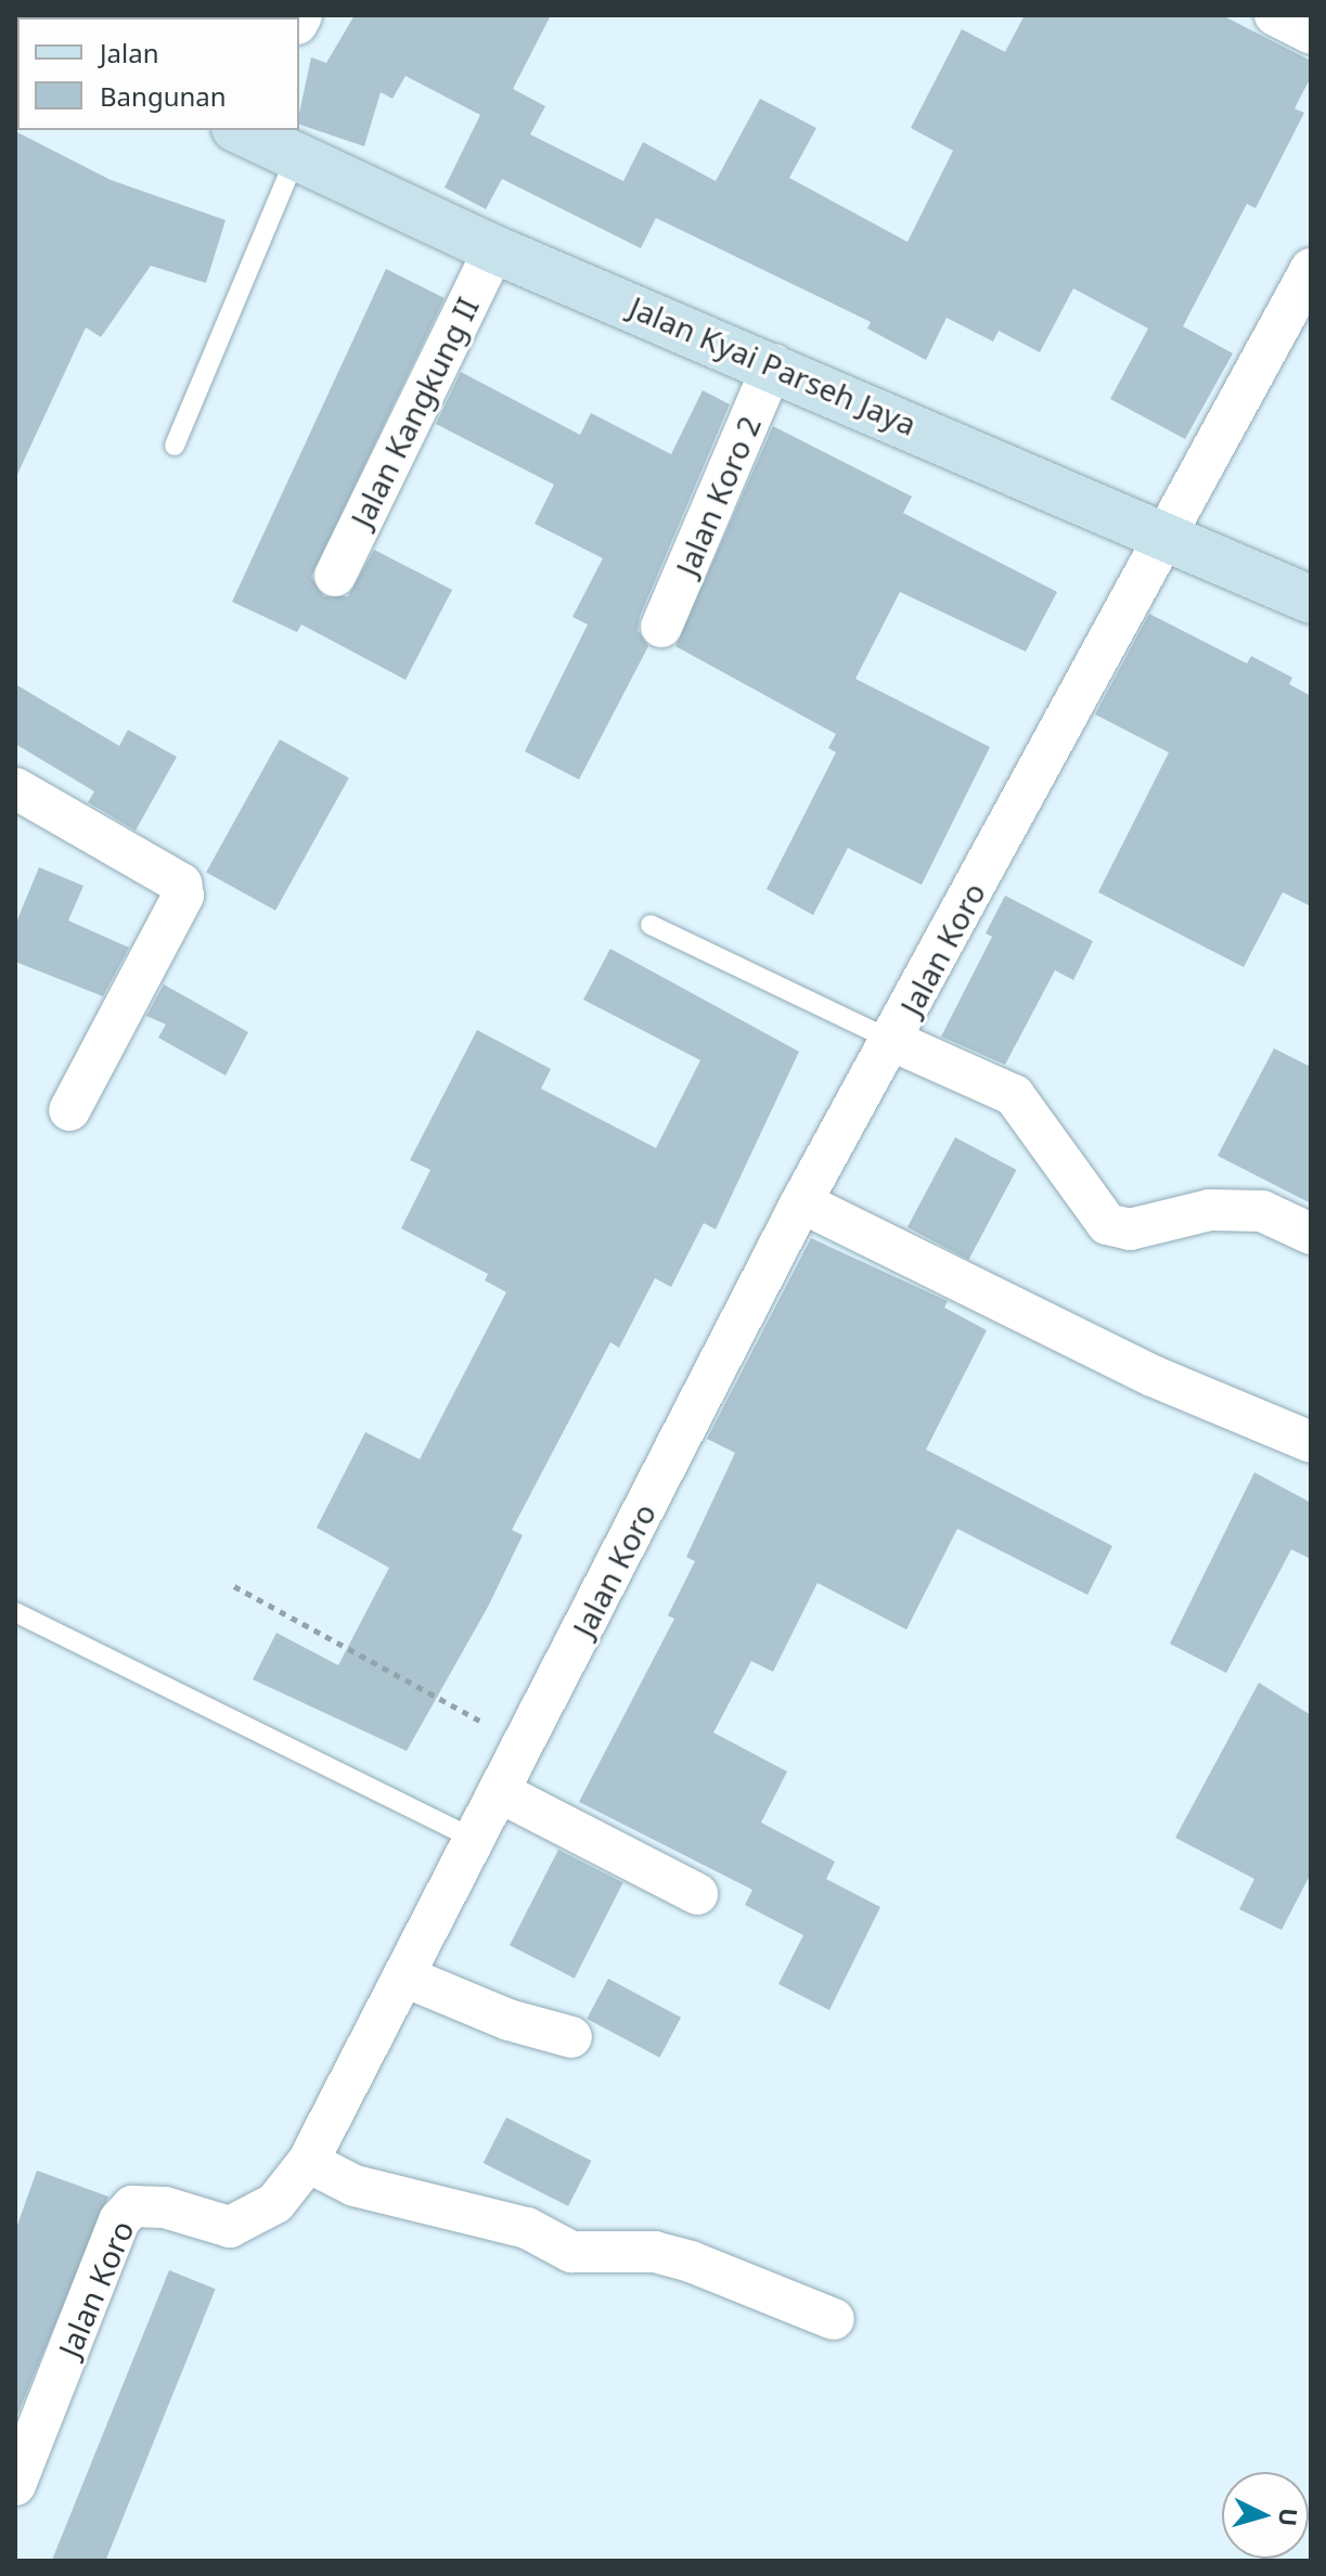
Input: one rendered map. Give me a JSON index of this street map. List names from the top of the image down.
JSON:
{
  "streets": {
    "main road": ["Jalan Kyai Parseh Jaya"],
    "street": ["Jalan Kangkung II", "Jalan Koro 2", "Jalan Koro"]
  },
  "crossings": [
    ["Jalan Kyai Parseh Jaya", "Jalan Kangkung II"],
    ["Jalan Kyai Parseh Jaya", "Jalan Koro 2"],
    ["Jalan Kyai Parseh Jaya", "Jalan Koro"]
  ],
  "legend": ["Jalan", "Bangunan"],
  "north": "right"
}
